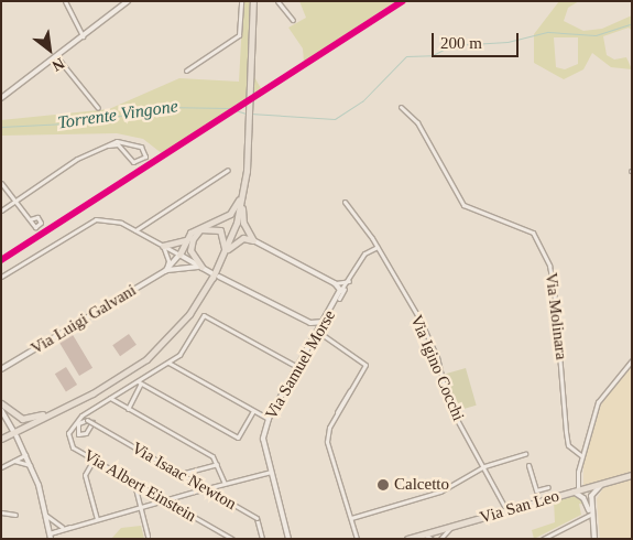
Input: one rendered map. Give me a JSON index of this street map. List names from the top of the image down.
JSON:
{
  "streets": {
    "main road": ["Via San Leo"],
    "street": [
      "Via Molinara",
      "Via Luigi Galvani",
      "Via Samuel Morse",
      "Via Igino Cocchi",
      "Via Isaac Newton",
      "Via Albert Einstein"
    ]
  },
  "crossings": [
    ["Via Igino Cocchi", "Via San Leo"]
  ],
  "water": ["Torrente Vingone"],
  "places": ["Calcetto"],
  "scale_bar": "200 m",
  "north": "bottom right"
}
